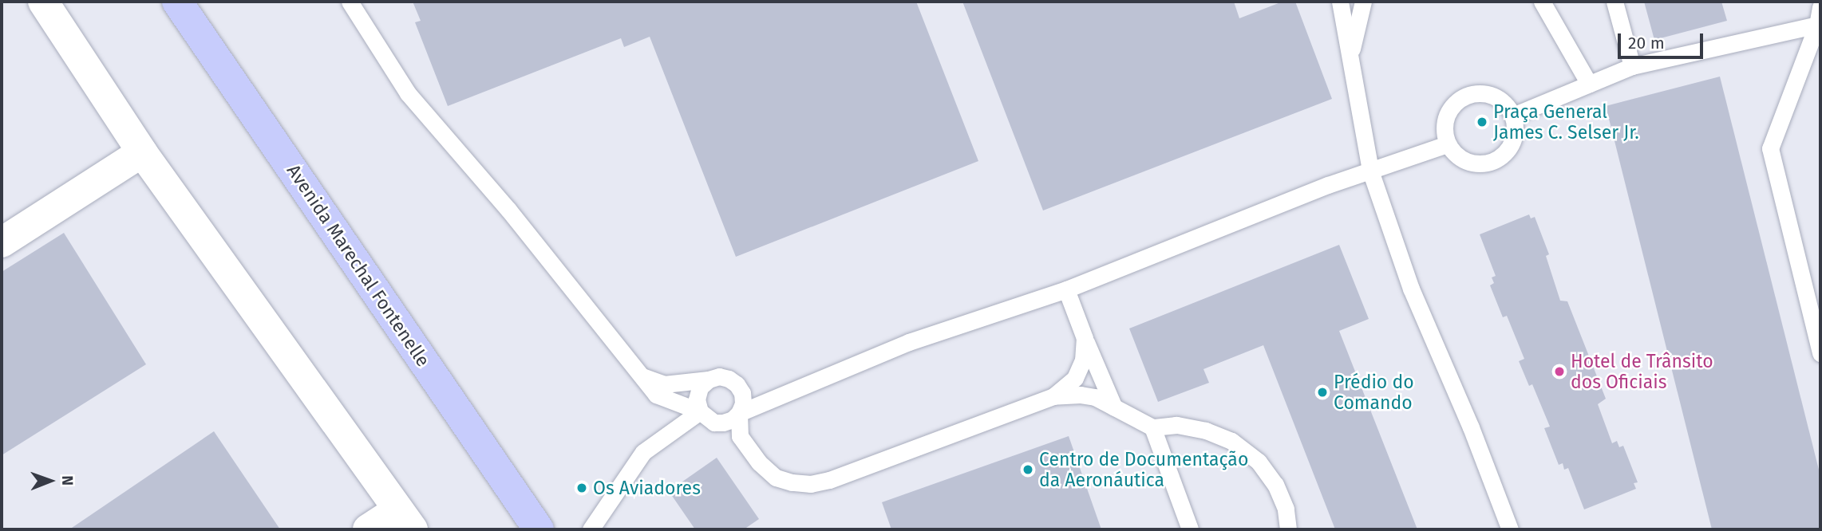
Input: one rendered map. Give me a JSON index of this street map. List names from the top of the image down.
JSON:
{
  "streets": {
    "main road": ["Avenida Marechal Fontenelle"]
  },
  "places": [
    "Praça General James C. Selser Jr.",
    "Hotel de Trânsito dos Oficiais",
    "Prédio do Comando",
    "Centro de Documentação da Aeronáutica",
    "Os Aviadores"
  ],
  "scale_bar": "20 m",
  "north": "right"
}
